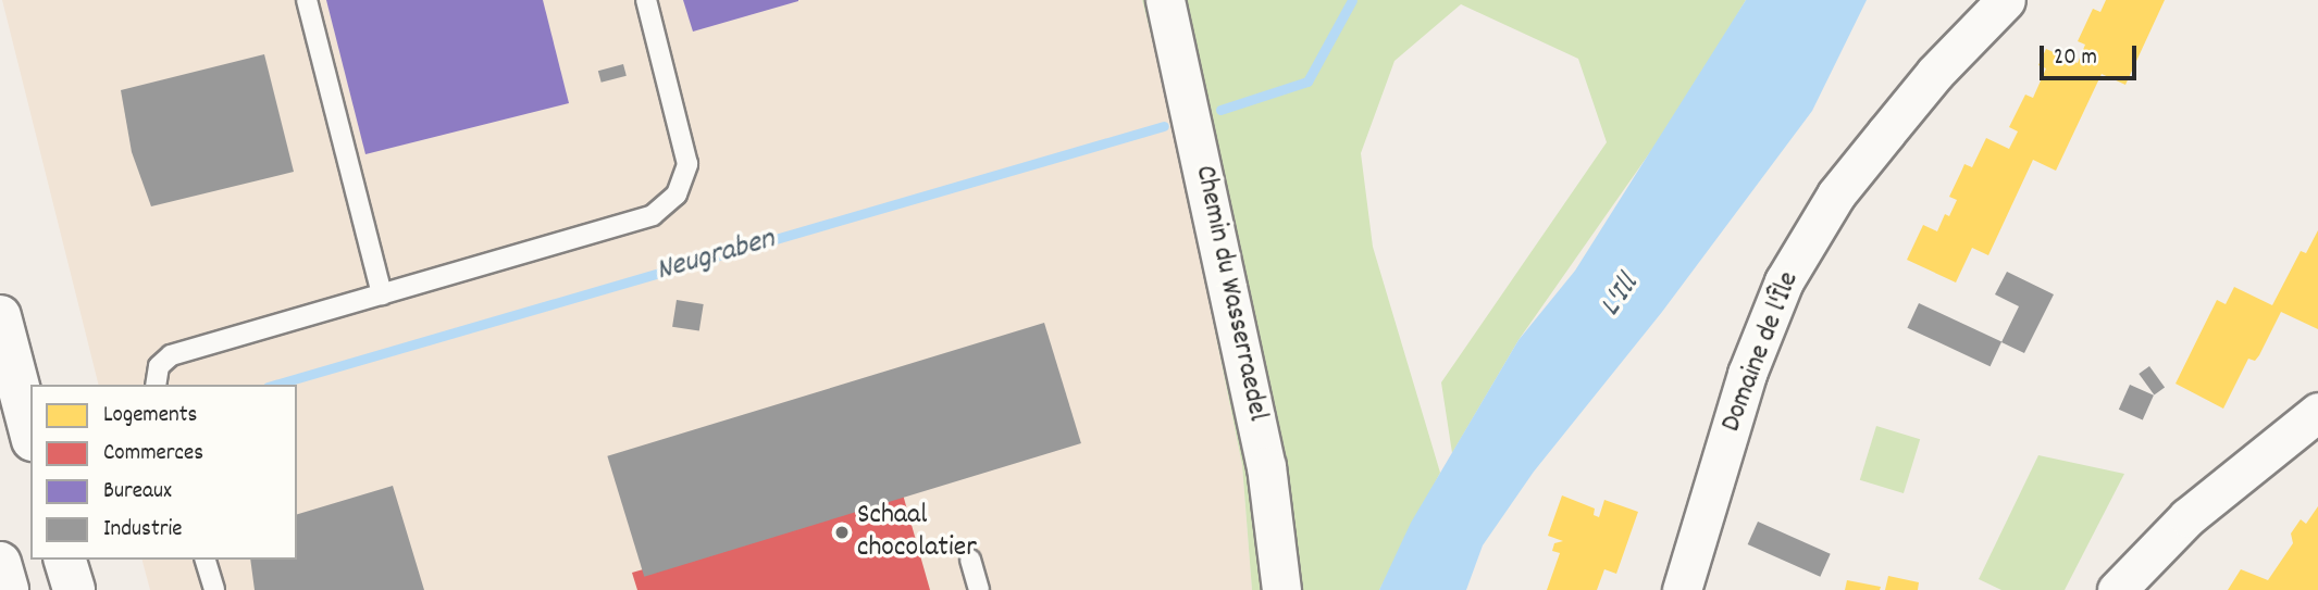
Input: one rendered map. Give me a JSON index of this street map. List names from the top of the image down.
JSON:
{
  "streets": {
    "street": ["Chemin du Wasserraedel", "Domaine de l'Île"]
  },
  "water": ["Neugraben", "L'Ill"],
  "places": ["Schaal chocolatier"],
  "legend": [
    "Logements",
    "Commerces",
    "Bureaux",
    "Industrie"
  ],
  "scale_bar": "20 m"
}
